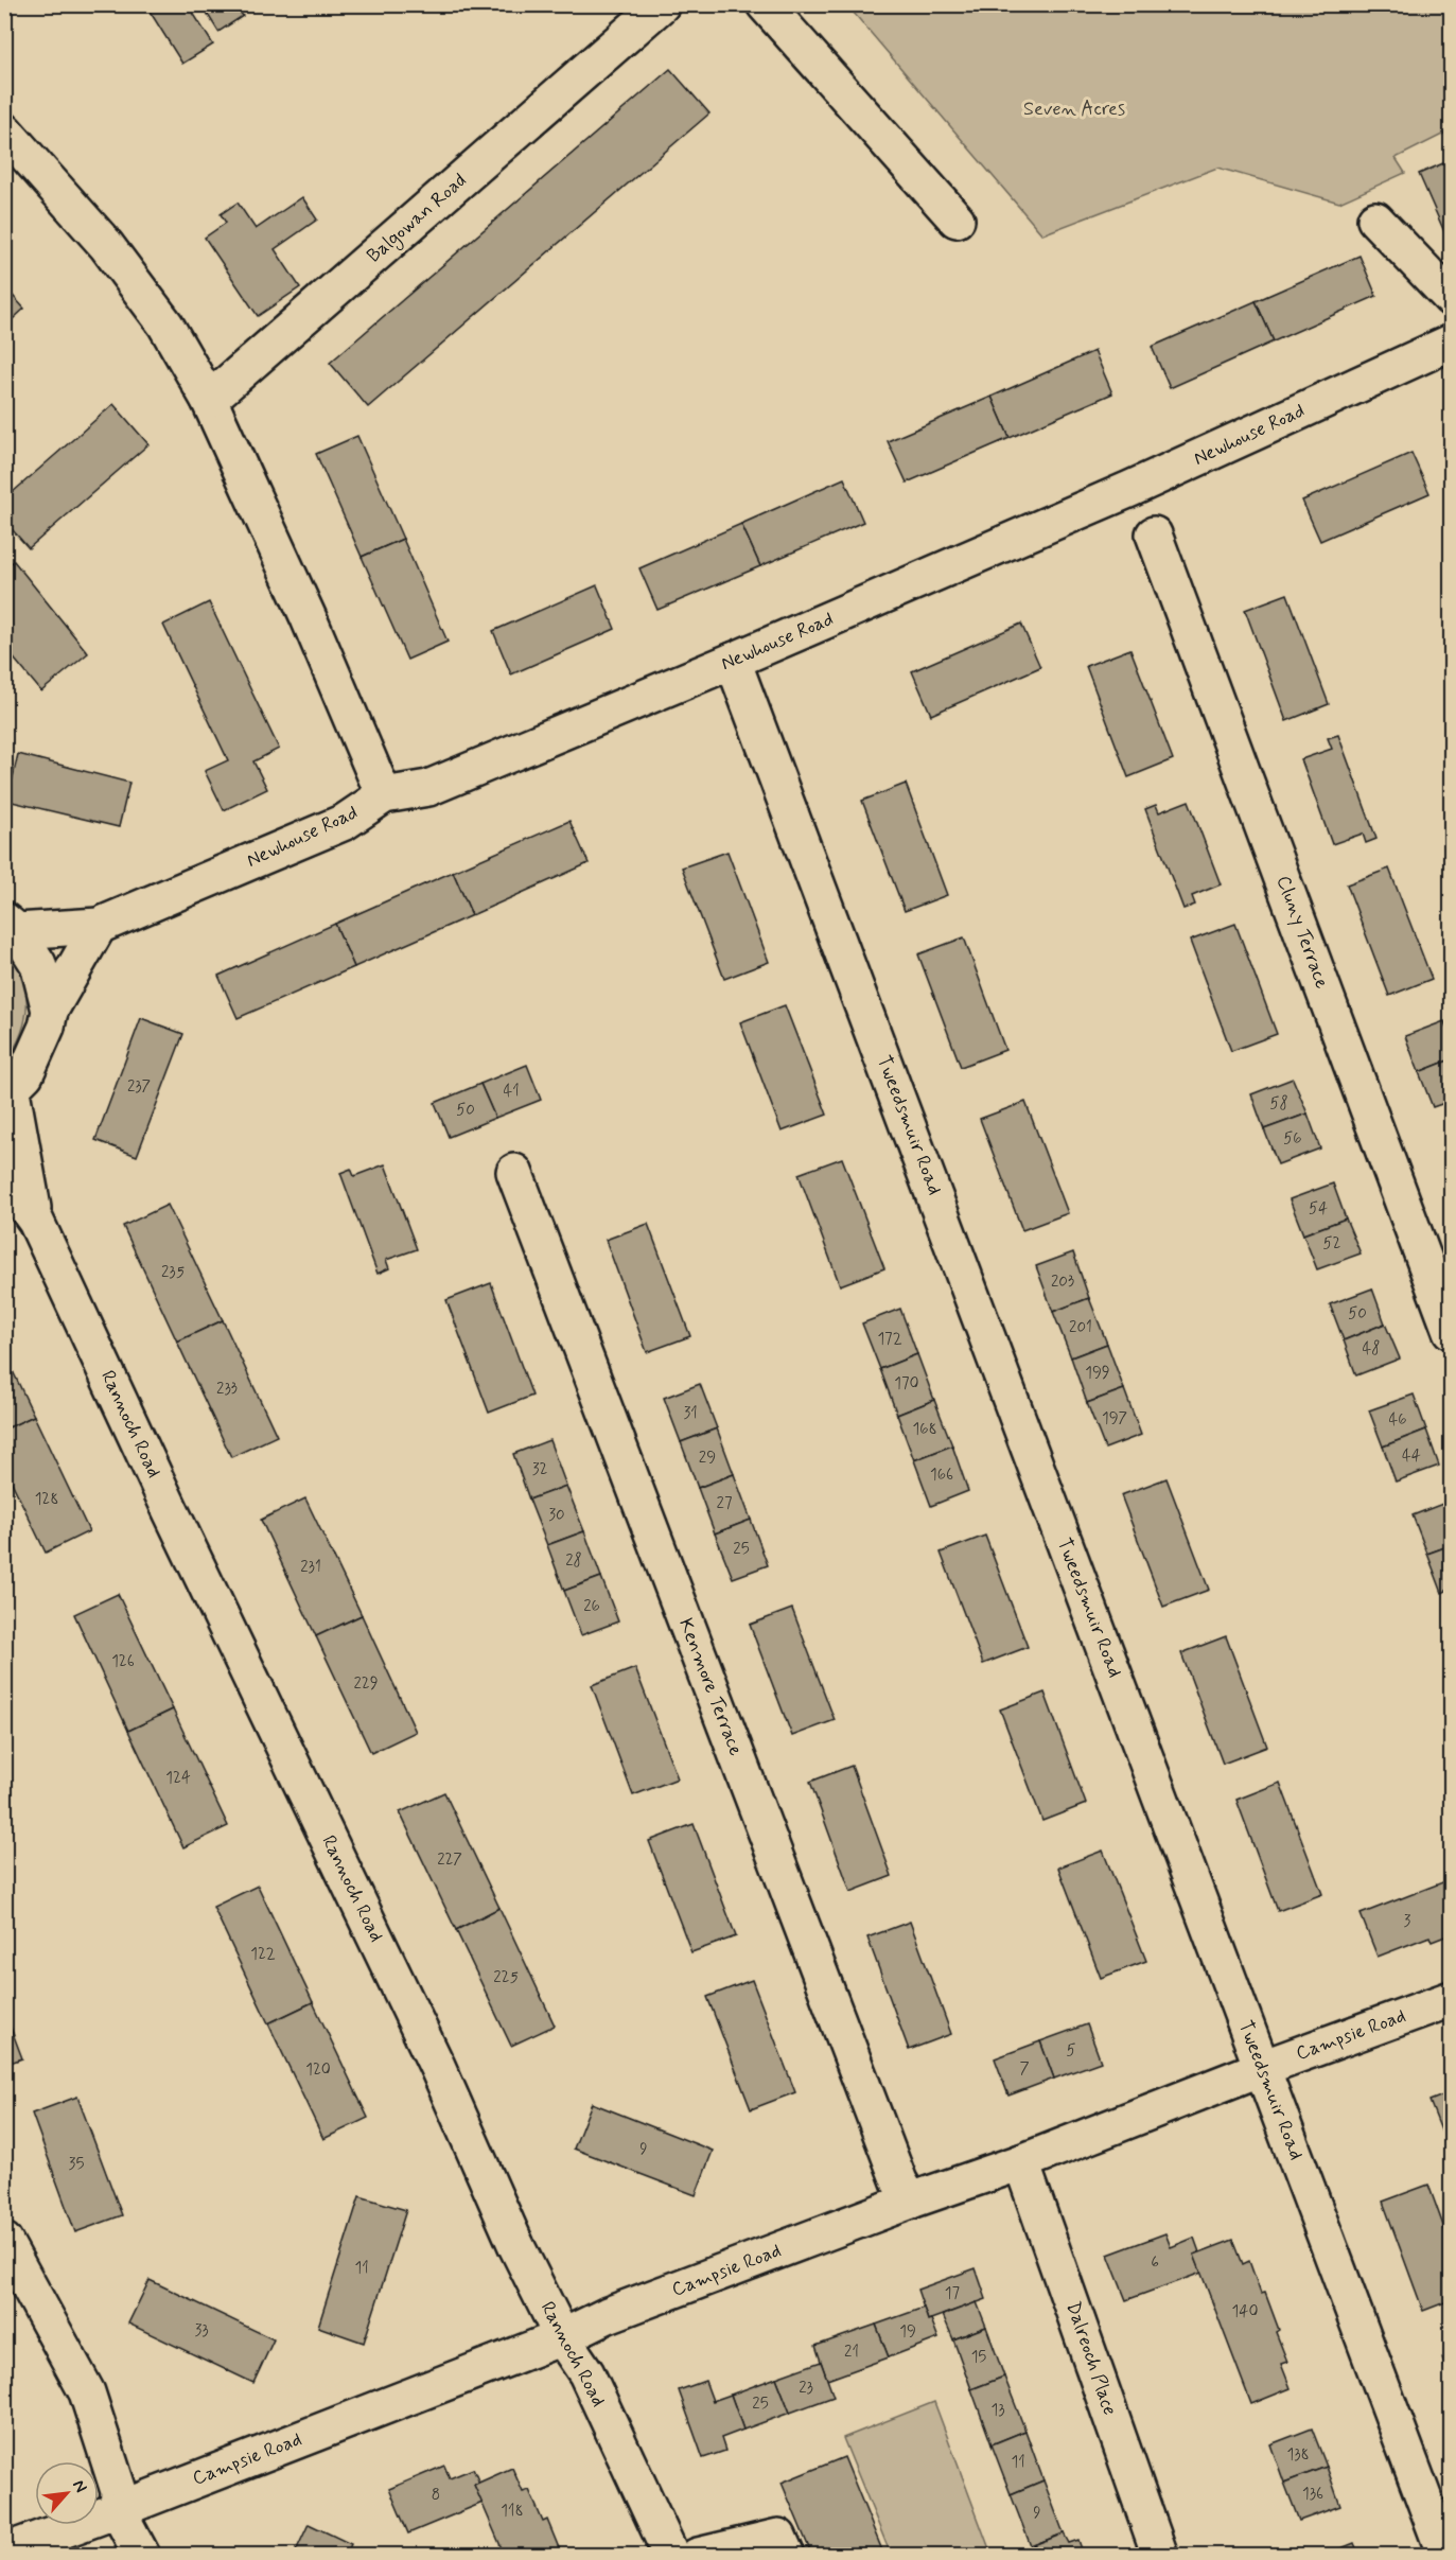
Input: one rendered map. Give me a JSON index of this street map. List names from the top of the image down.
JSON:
{
  "streets": {
    "street": [
      "Balgowan Road",
      "Newhouse Road",
      "Cluny Terrace",
      "Tweedsmuir Road",
      "Rannoch Road",
      "Kenmore Terrace",
      "Campsie Road",
      "Dalreoch Place"
    ]
  },
  "crossings": [
    ["Newhouse Road", "Tweedsmuir Road"],
    ["Tweedsmuir Road", "Campsie Road"],
    ["Rannoch Road", "Campsie Road"],
    ["Kenmore Terrace", "Campsie Road"],
    ["Campsie Road", "Dalreoch Place"]
  ],
  "parks": ["Seven Acres"],
  "house_numbers": [
    "237",
    "41",
    "58",
    "50",
    "56",
    "54",
    "52",
    "235",
    "203",
    "50",
    "201",
    "172",
    "48",
    "199",
    "170",
    "233",
    "31",
    "197",
    "46",
    "168",
    "44",
    "29",
    "32",
    "166",
    "128",
    "27",
    "30",
    "25",
    "28",
    "231",
    "26",
    "126",
    "229",
    "124",
    "227",
    "3",
    "122",
    "225",
    "5",
    "7",
    "120",
    "9",
    "35",
    "6",
    "11",
    "17",
    "140",
    "33",
    "19",
    "21",
    "15",
    "23",
    "25",
    "13",
    "138",
    "11",
    "136",
    "8",
    "118",
    "9"
  ],
  "north": "top right"
}
